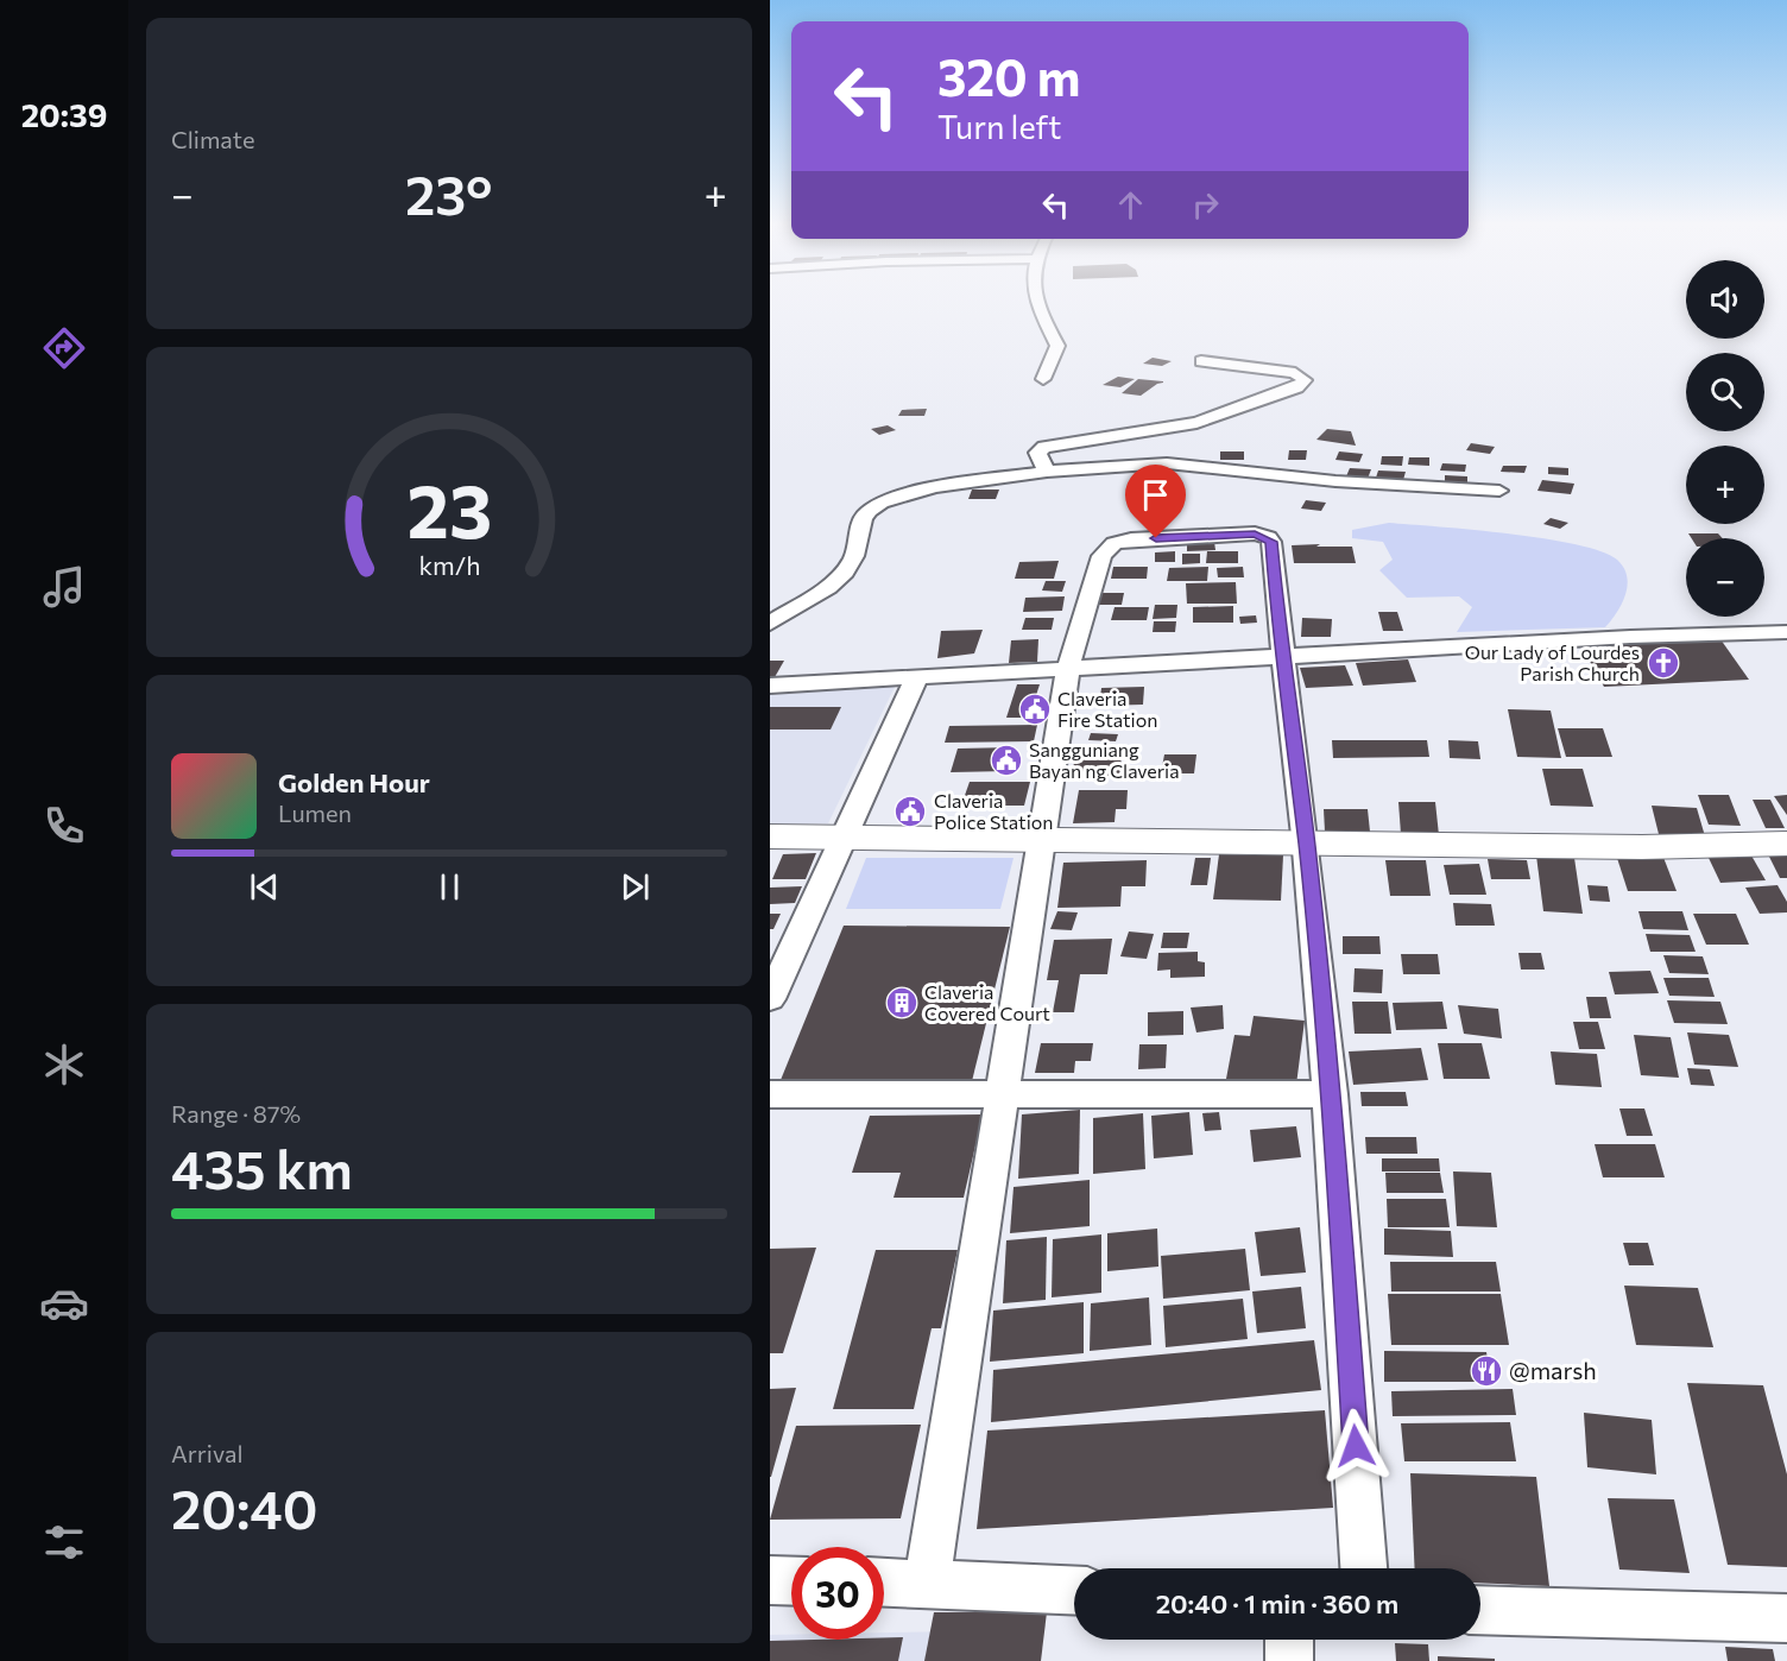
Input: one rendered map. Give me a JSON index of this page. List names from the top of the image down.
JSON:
{
  "places": {
    "church": ["Our Lady of Lourdes Parish Church"],
    "public building": ["Claveria Fire Station", "Sangguniang Bayan ng Claveria", "Claveria Police Station"],
    "building": ["Claveria Covered Court"],
    "restaurant": ["@marsh"]
  },
  "page": {
    "tabs": "20:39",
    "tile": [
      "Climate",
      ["Range · 87%", "435 km"],
      ["Arrival", "20:40"]
    ],
    "turn": ["320 m", "Turn left"],
    "heat": ["−", "23°", "+"],
    "map_buttons": ["+", "−"],
    "song": ["Golden Hour", "Lumen"],
    "limit": "30",
    "trip": "20:40 · 1 min · 360 m",
    "gauge": ["23", "km/h"]
  }
}
